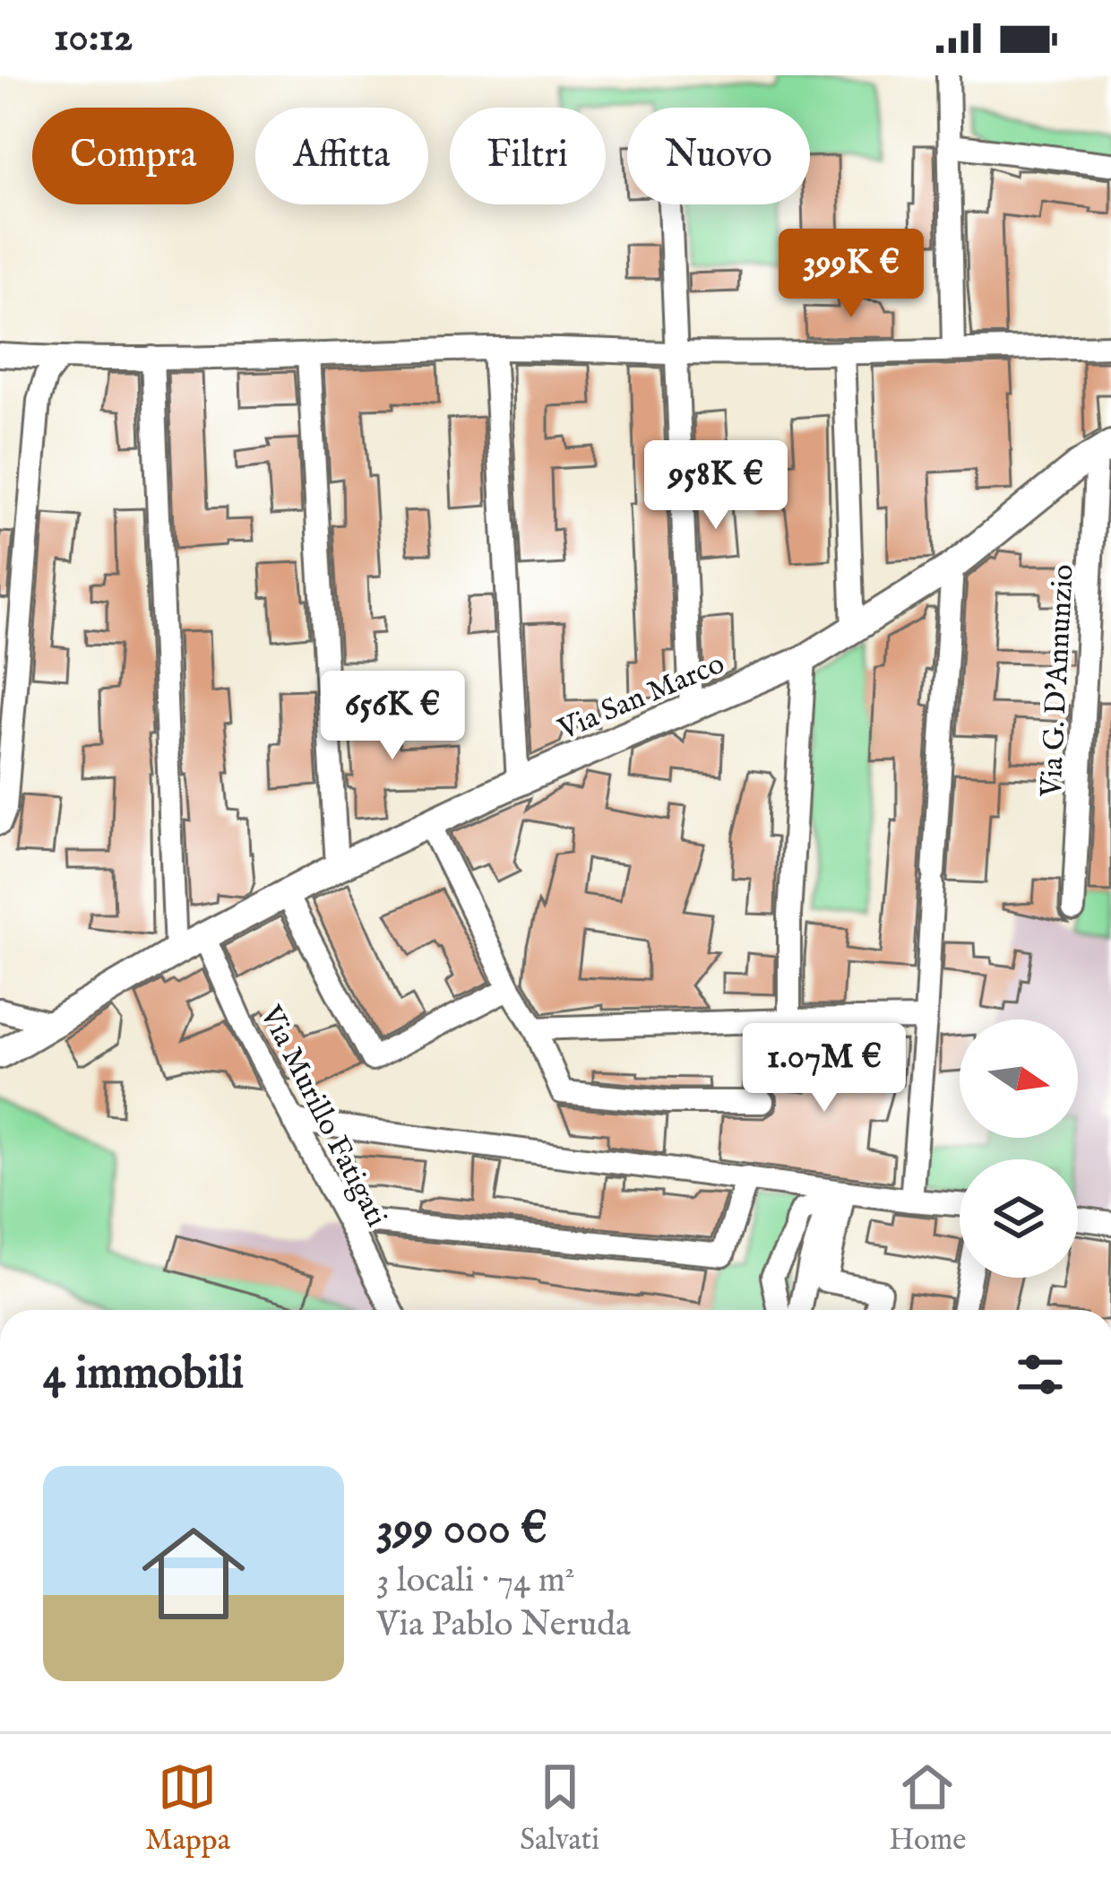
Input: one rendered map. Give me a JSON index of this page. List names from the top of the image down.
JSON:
{
  "streets": {
    "main road": ["Via San Marco"],
    "street": ["Via G. D'Annunzio", "Via Murillo Fatigati"]
  },
  "crossings": [
    ["Via G. D'Annunzio", "Via San Marco"],
    ["Via San Marco", "Via Murillo Fatigati"]
  ],
  "north": "right",
  "page": {
    "status": "10:12",
    "chip": [
      "Compra",
      "Affitta",
      "Filtri",
      "Nuovo"
    ],
    "price": [
      "399K €",
      "958K €",
      "656K €",
      "1.07M €"
    ],
    "heading": "4 immobili",
    "list": [
      {
        "name": "399 000 €",
        "note": "3 locali · 74 m² · Via Pablo Neruda"
      }
    ],
    "tabs": ["Mappa", "Salvati", "Home"]
  }
}
